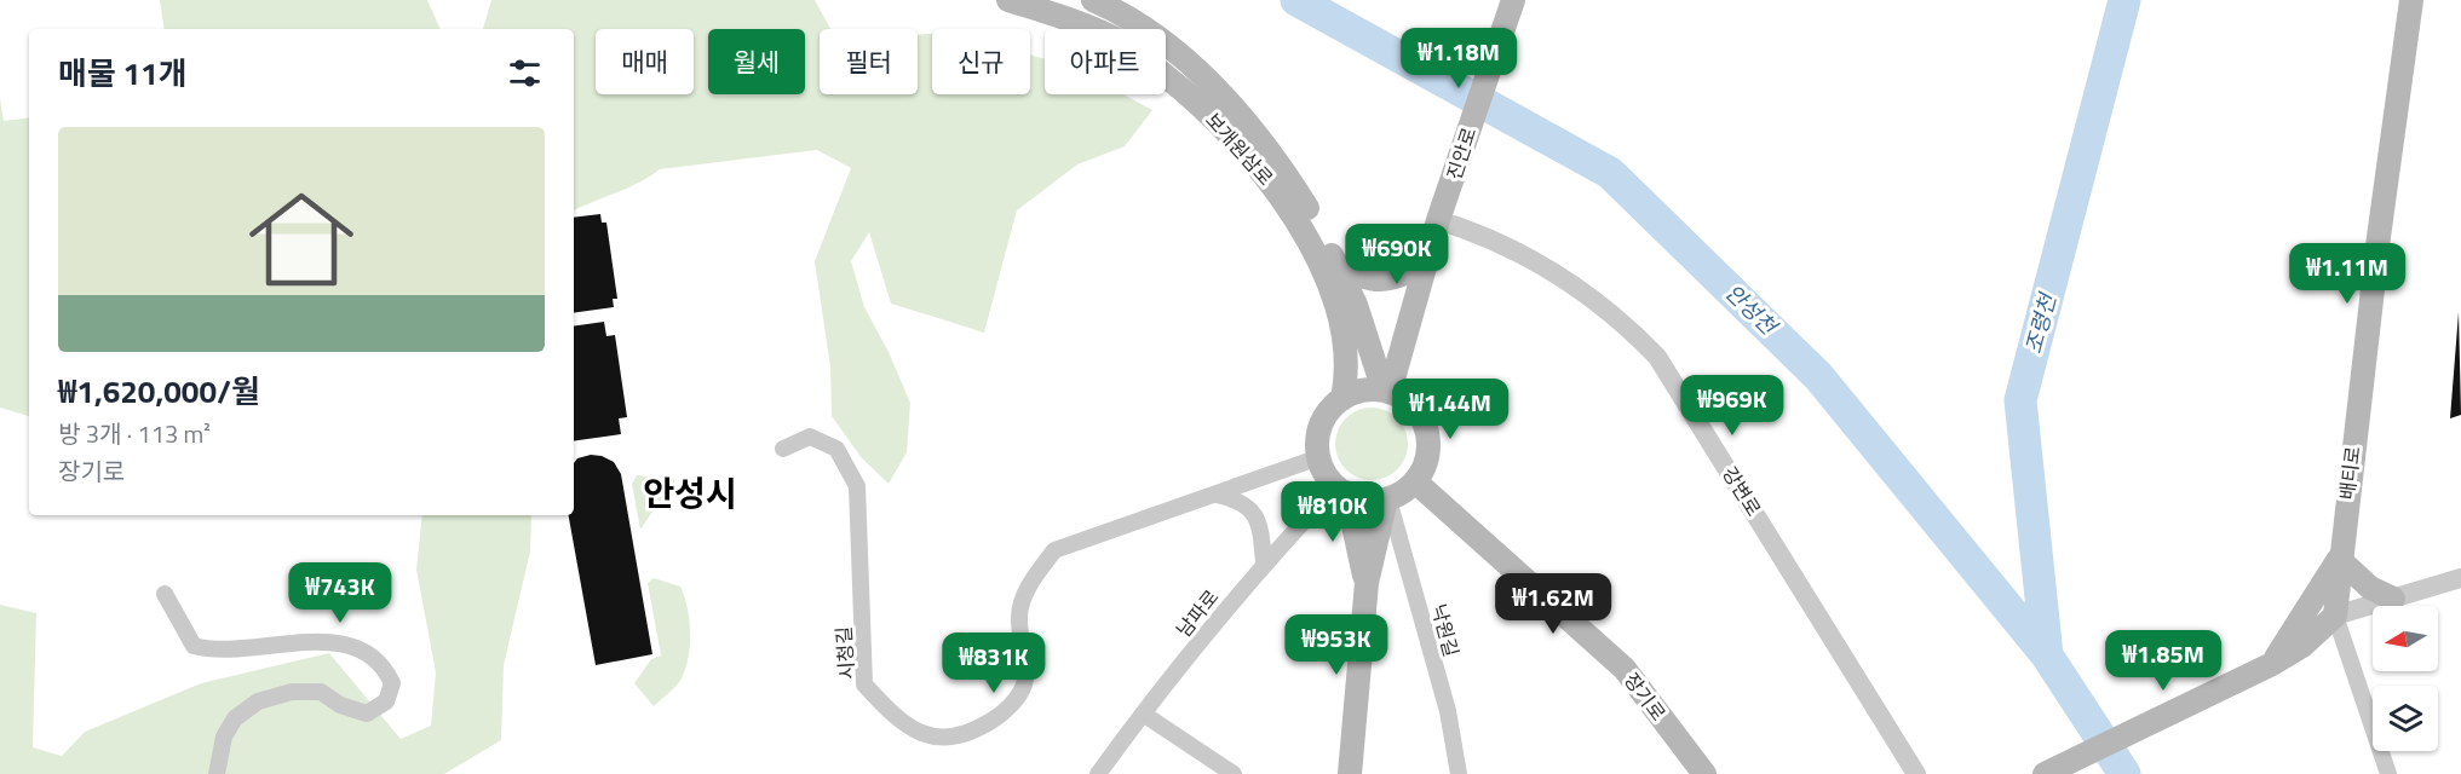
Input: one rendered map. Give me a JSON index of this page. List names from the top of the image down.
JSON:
{
  "streets": {
    "main road": [
      "보개원삼로",
      "진안로",
      "배티로",
      "장기로"
    ],
    "street": [
      "강변로",
      "남파로",
      "낙원길",
      "시청길"
    ]
  },
  "crossings": [
    ["보개원삼로", "진안로"],
    ["보개원삼로", "남파로"],
    ["보개원삼로", "낙원길"],
    ["보개원삼로", "시청길"],
    ["보개원삼로", "장기로"],
    ["진안로", "강변로"],
    ["진안로", "남파로"],
    ["진안로", "낙원길"],
    ["진안로", "시청길"],
    ["진안로", "장기로"],
    ["남파로", "낙원길"],
    ["남파로", "시청길"],
    ["남파로", "장기로"],
    ["낙원길", "시청길"],
    ["낙원길", "장기로"],
    ["시청길", "장기로"]
  ],
  "districts": ["안성시"],
  "water": ["안성천", "조령천"],
  "north": "left",
  "page": {
    "price": [
      "₩1.18M",
      "₩690K",
      "₩1.11M",
      "₩969K",
      "₩1.44M",
      "₩810K",
      "₩743K",
      "₩1.62M",
      "₩953K",
      "₩1.85M",
      "₩831K"
    ],
    "chip": [
      "매매",
      "월세",
      "필터",
      "신규",
      "아파트"
    ],
    "heading": "매물 11개",
    "list": [
      {
        "name": "₩1,620,000/월",
        "note": "방 3개 · 113 m² · 장기로"
      }
    ]
  }
}
